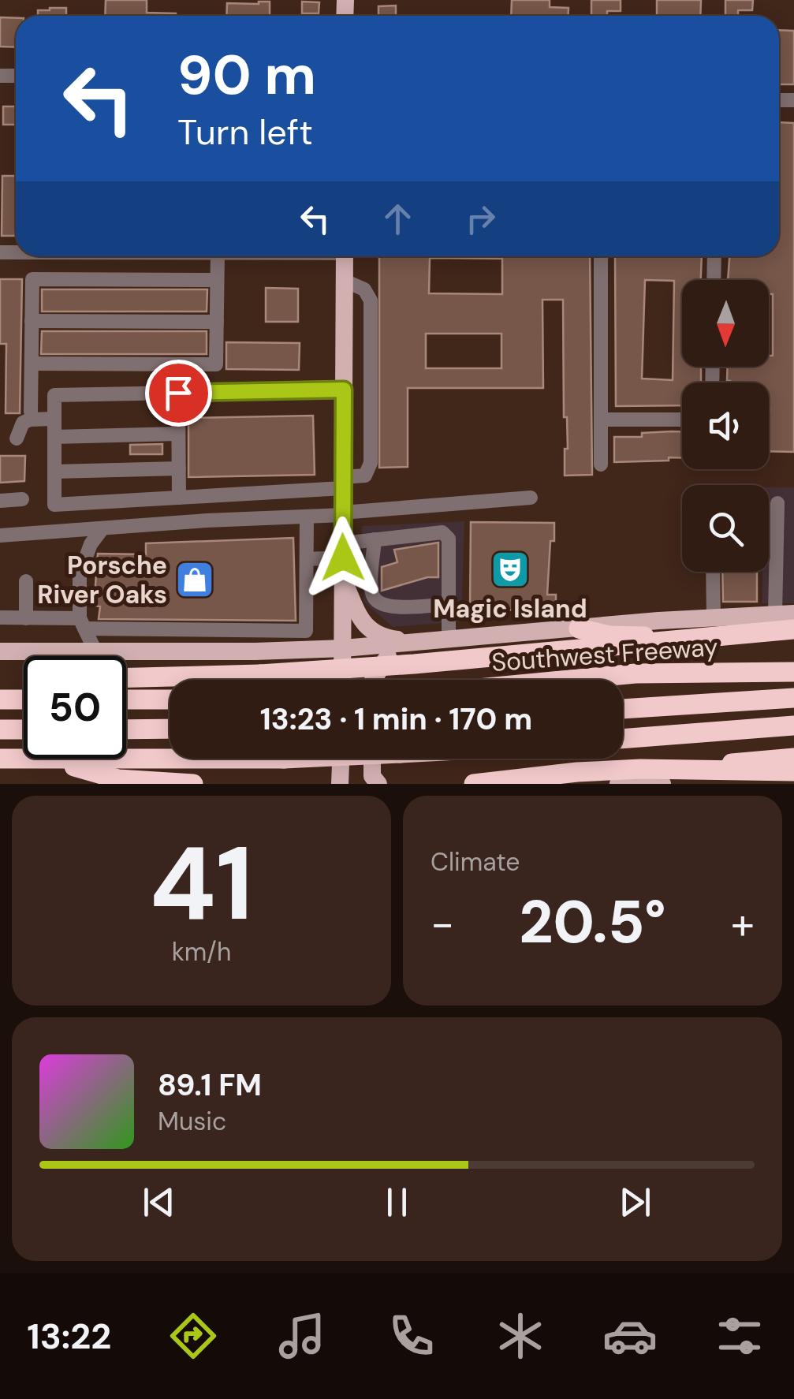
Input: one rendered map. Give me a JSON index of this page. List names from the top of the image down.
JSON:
{
  "streets": {
    "highway": ["Southwest Freeway"]
  },
  "places": {
    "theatre": ["Magic Island"],
    "shop": ["Porsche River Oaks"]
  },
  "north": "bottom",
  "page": {
    "turn": ["90 m", "Turn left"],
    "limit": "50",
    "trip": "13:23 · 1 min · 170 m",
    "tile": [
      ["41", "km/h"],
      "Climate"
    ],
    "heat": ["−", "20.5°", "+"],
    "song": ["89.1 FM", "Music"],
    "tabs": "13:22"
  }
}
